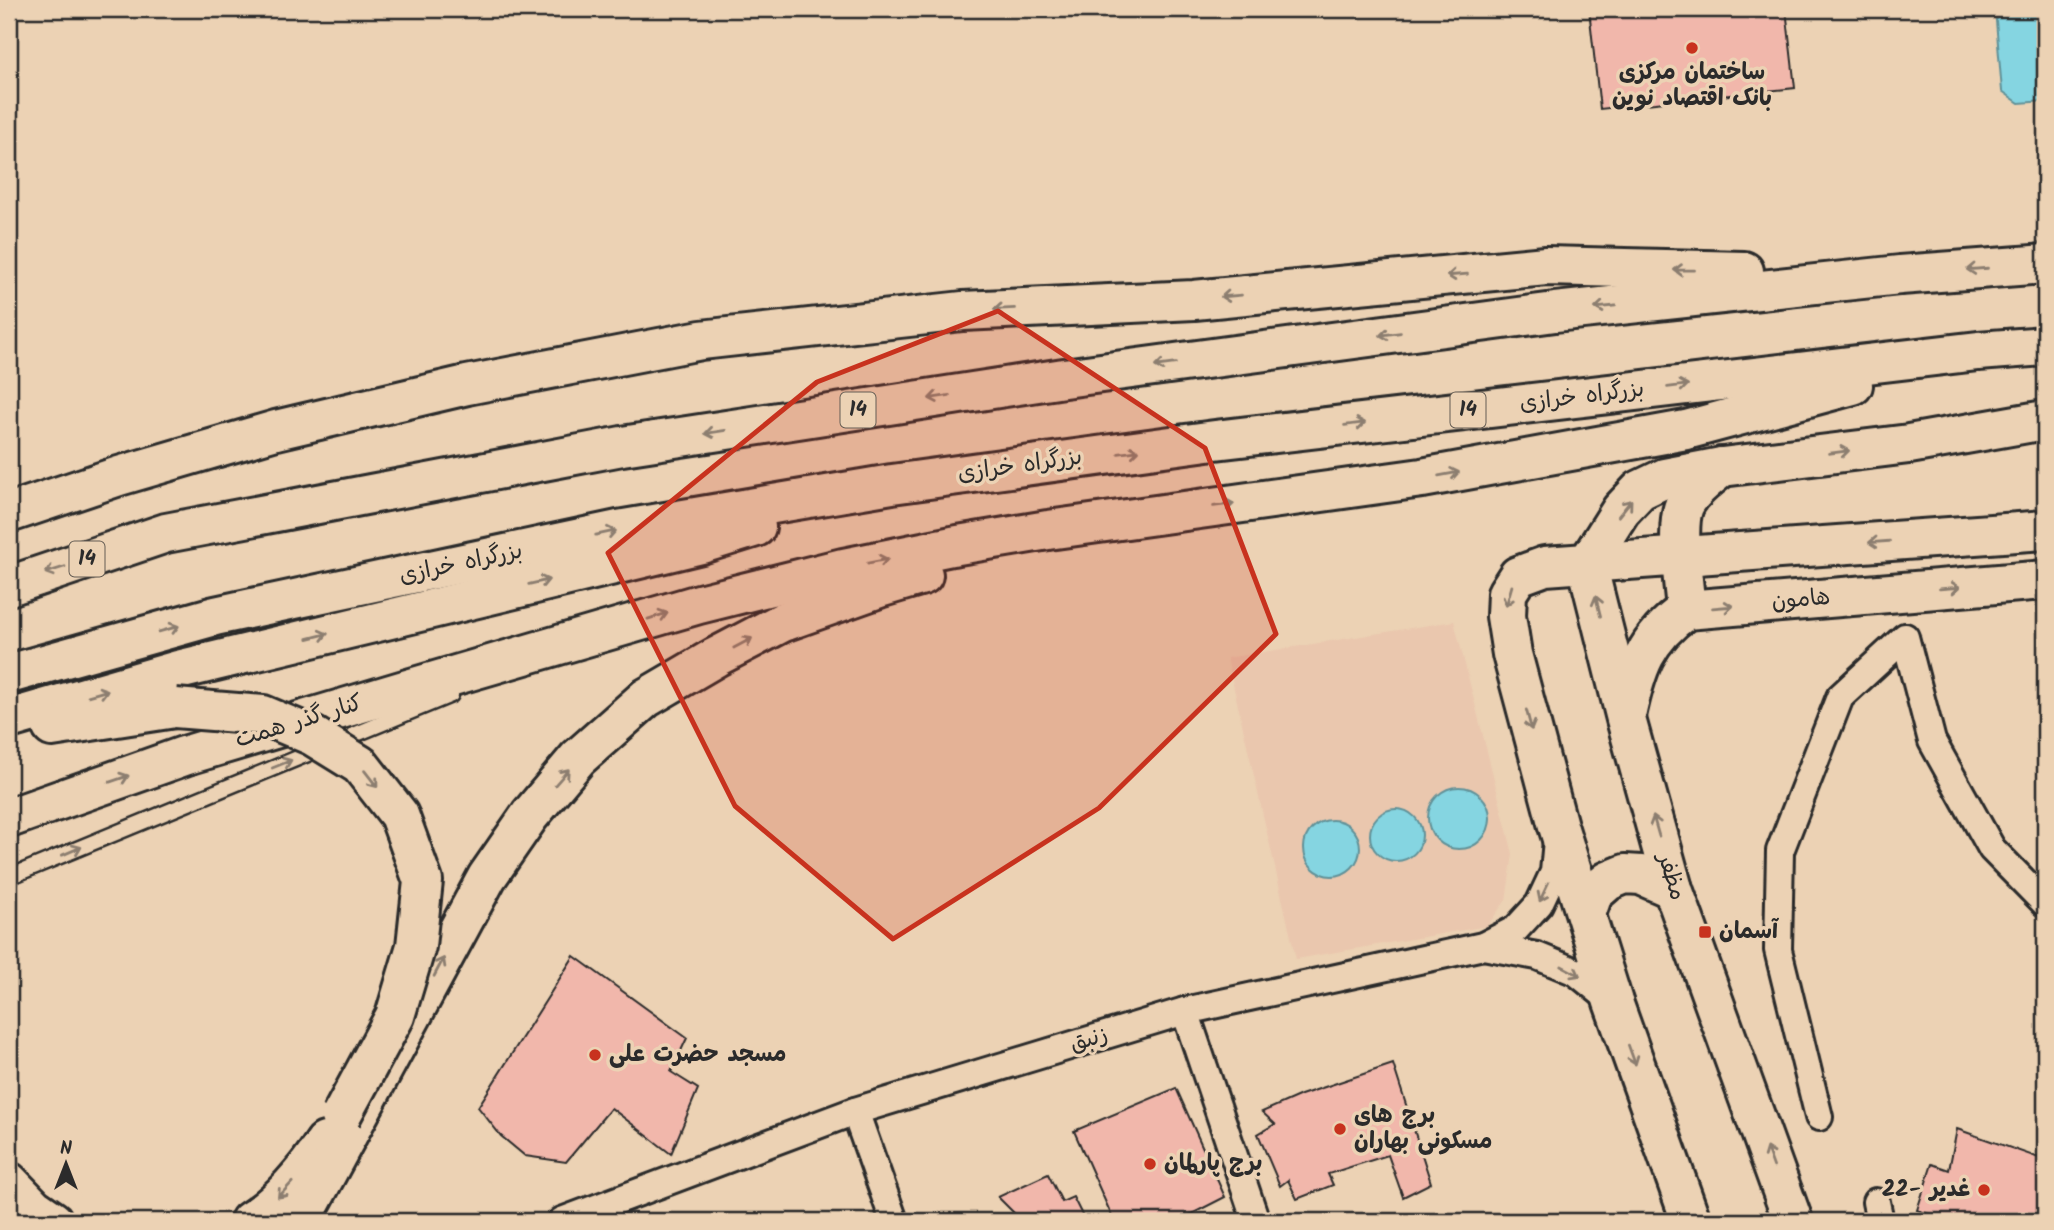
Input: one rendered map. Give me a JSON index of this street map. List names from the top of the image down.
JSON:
{
  "streets": {
    "main road": [
      "بزرگراه خرازی",
      "14",
      "هامون",
      "کنار گذر همت",
      "مظفر"
    ],
    "street": ["زنبق"]
  },
  "places": {
    "other": [
      "ساختمان مرکزی بانک اقتصاد نوین",
      "مسجد حضرت علی",
      "برج های مسکونی بهاران",
      "برج پارلمان",
      "22- غدیر"
    ],
    "transit": ["آسمان"]
  },
  "north": "top"
}
